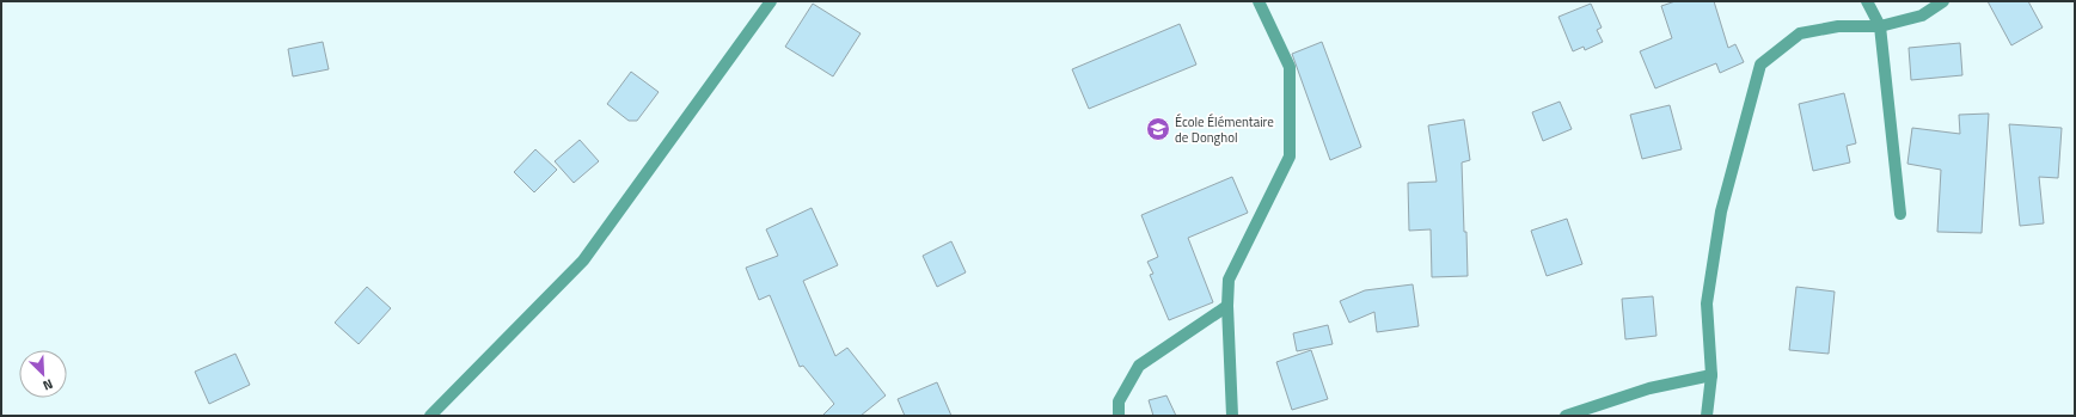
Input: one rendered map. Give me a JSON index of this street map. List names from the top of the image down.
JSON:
{
  "places": {
    "school or university": ["École Élémentaire de Donghol"]
  },
  "north": "bottom right"
}
